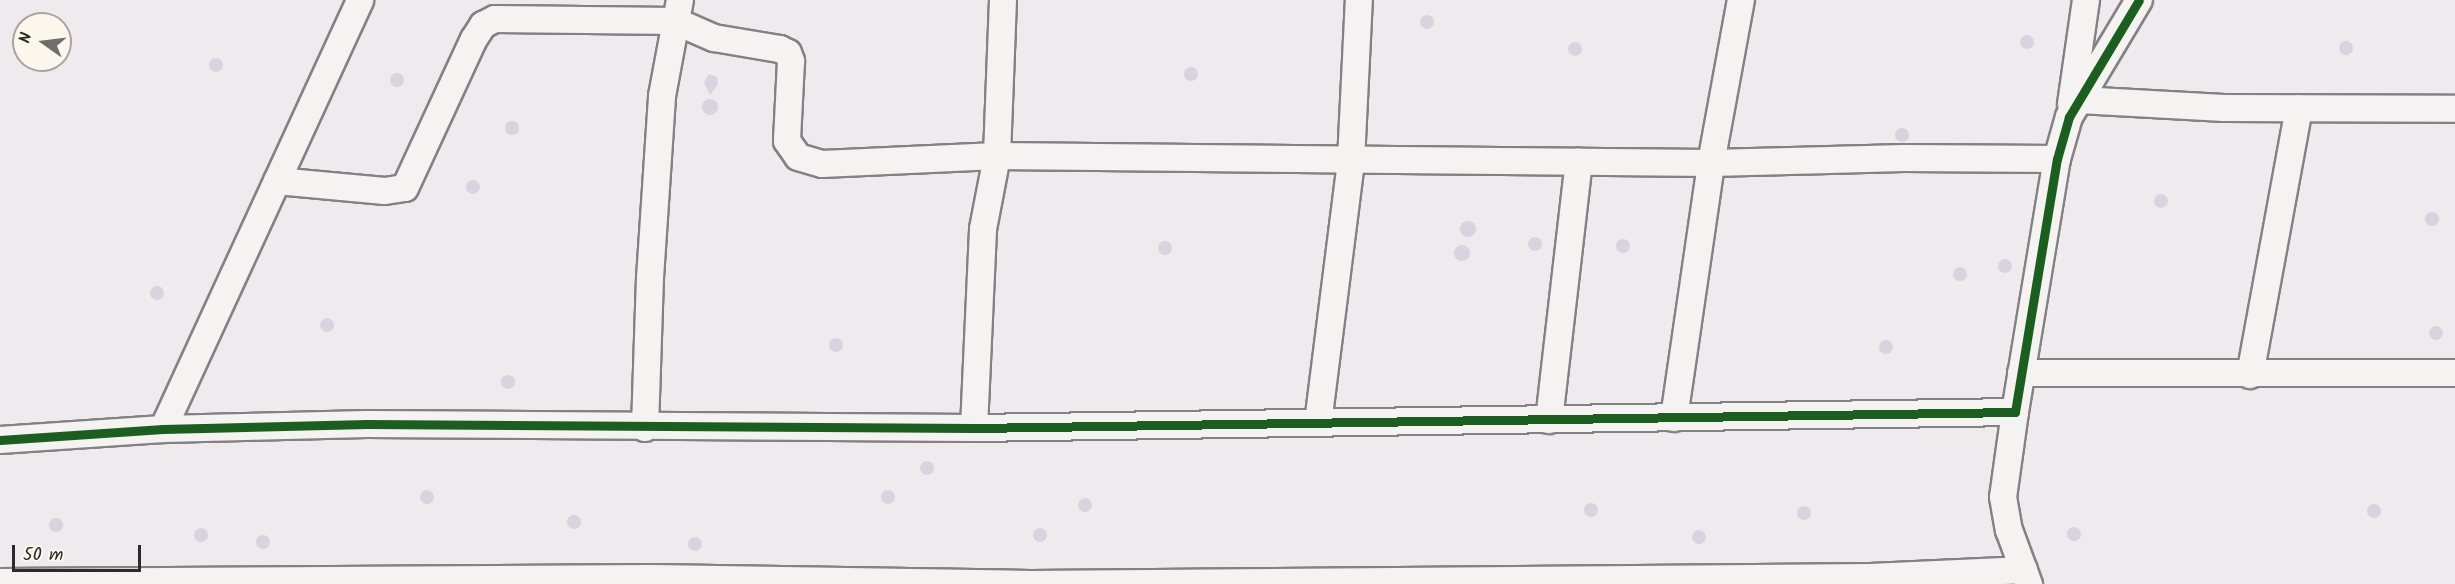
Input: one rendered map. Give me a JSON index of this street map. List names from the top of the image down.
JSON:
{
  "scale_bar": "50 m",
  "north": "left"
}
